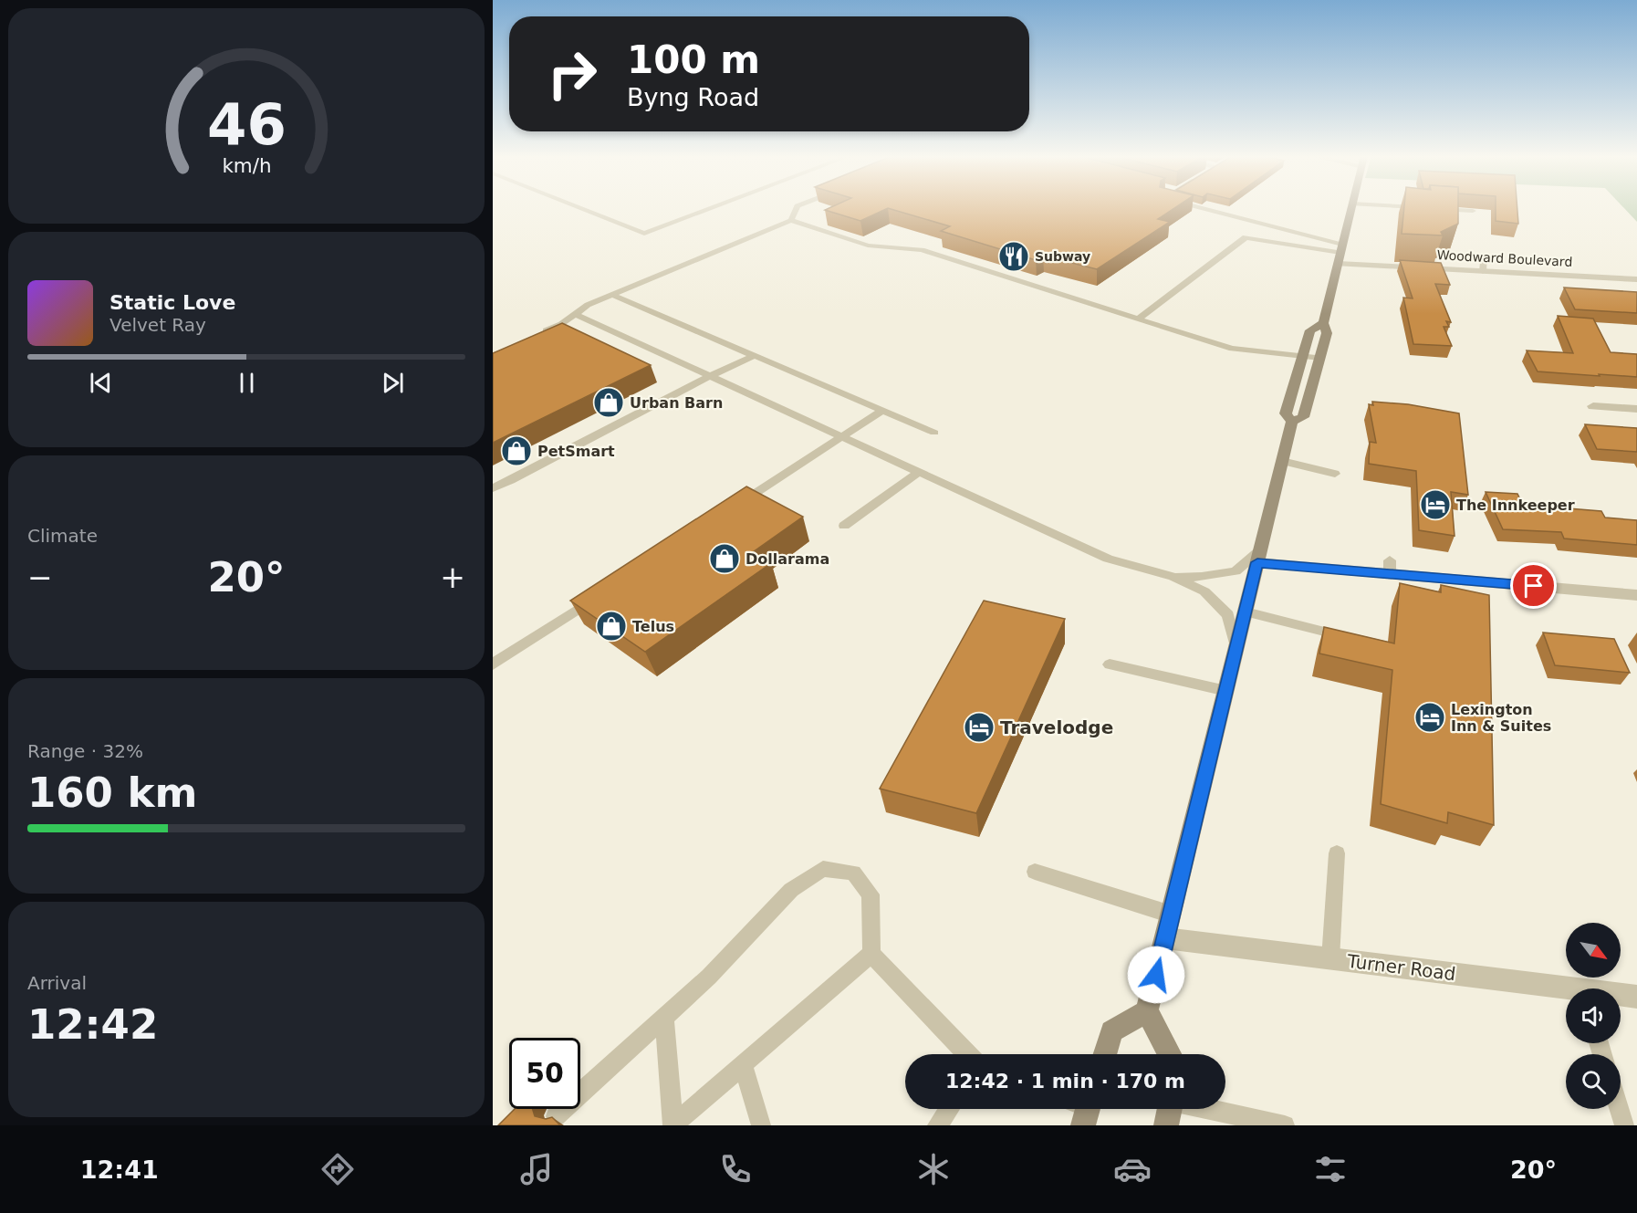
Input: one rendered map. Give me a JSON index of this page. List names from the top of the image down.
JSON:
{
  "streets": {
    "street": ["Woodward Boulevard", "Turner Road"]
  },
  "places": {
    "restaurant": ["Subway"],
    "shop": [
      "Urban Barn",
      "PetSmart",
      "Dollarama",
      "Telus"
    ],
    "hotel": ["The Innkeeper", "Lexington Inn & Suites", "Travelodge"]
  },
  "north": "bottom right",
  "page": {
    "turn": ["100 m", "Byng Road"],
    "song": ["Static Love", "Velvet Ray"],
    "tile": [
      "Climate",
      ["Range · 32%", "160 km"],
      ["Arrival", "12:42"]
    ],
    "heat": ["−", "20°", "+"],
    "limit": "50",
    "trip": "12:42 · 1 min · 170 m",
    "tabs": ["12:41", "20°"],
    "gauge": ["46", "km/h"]
  }
}
